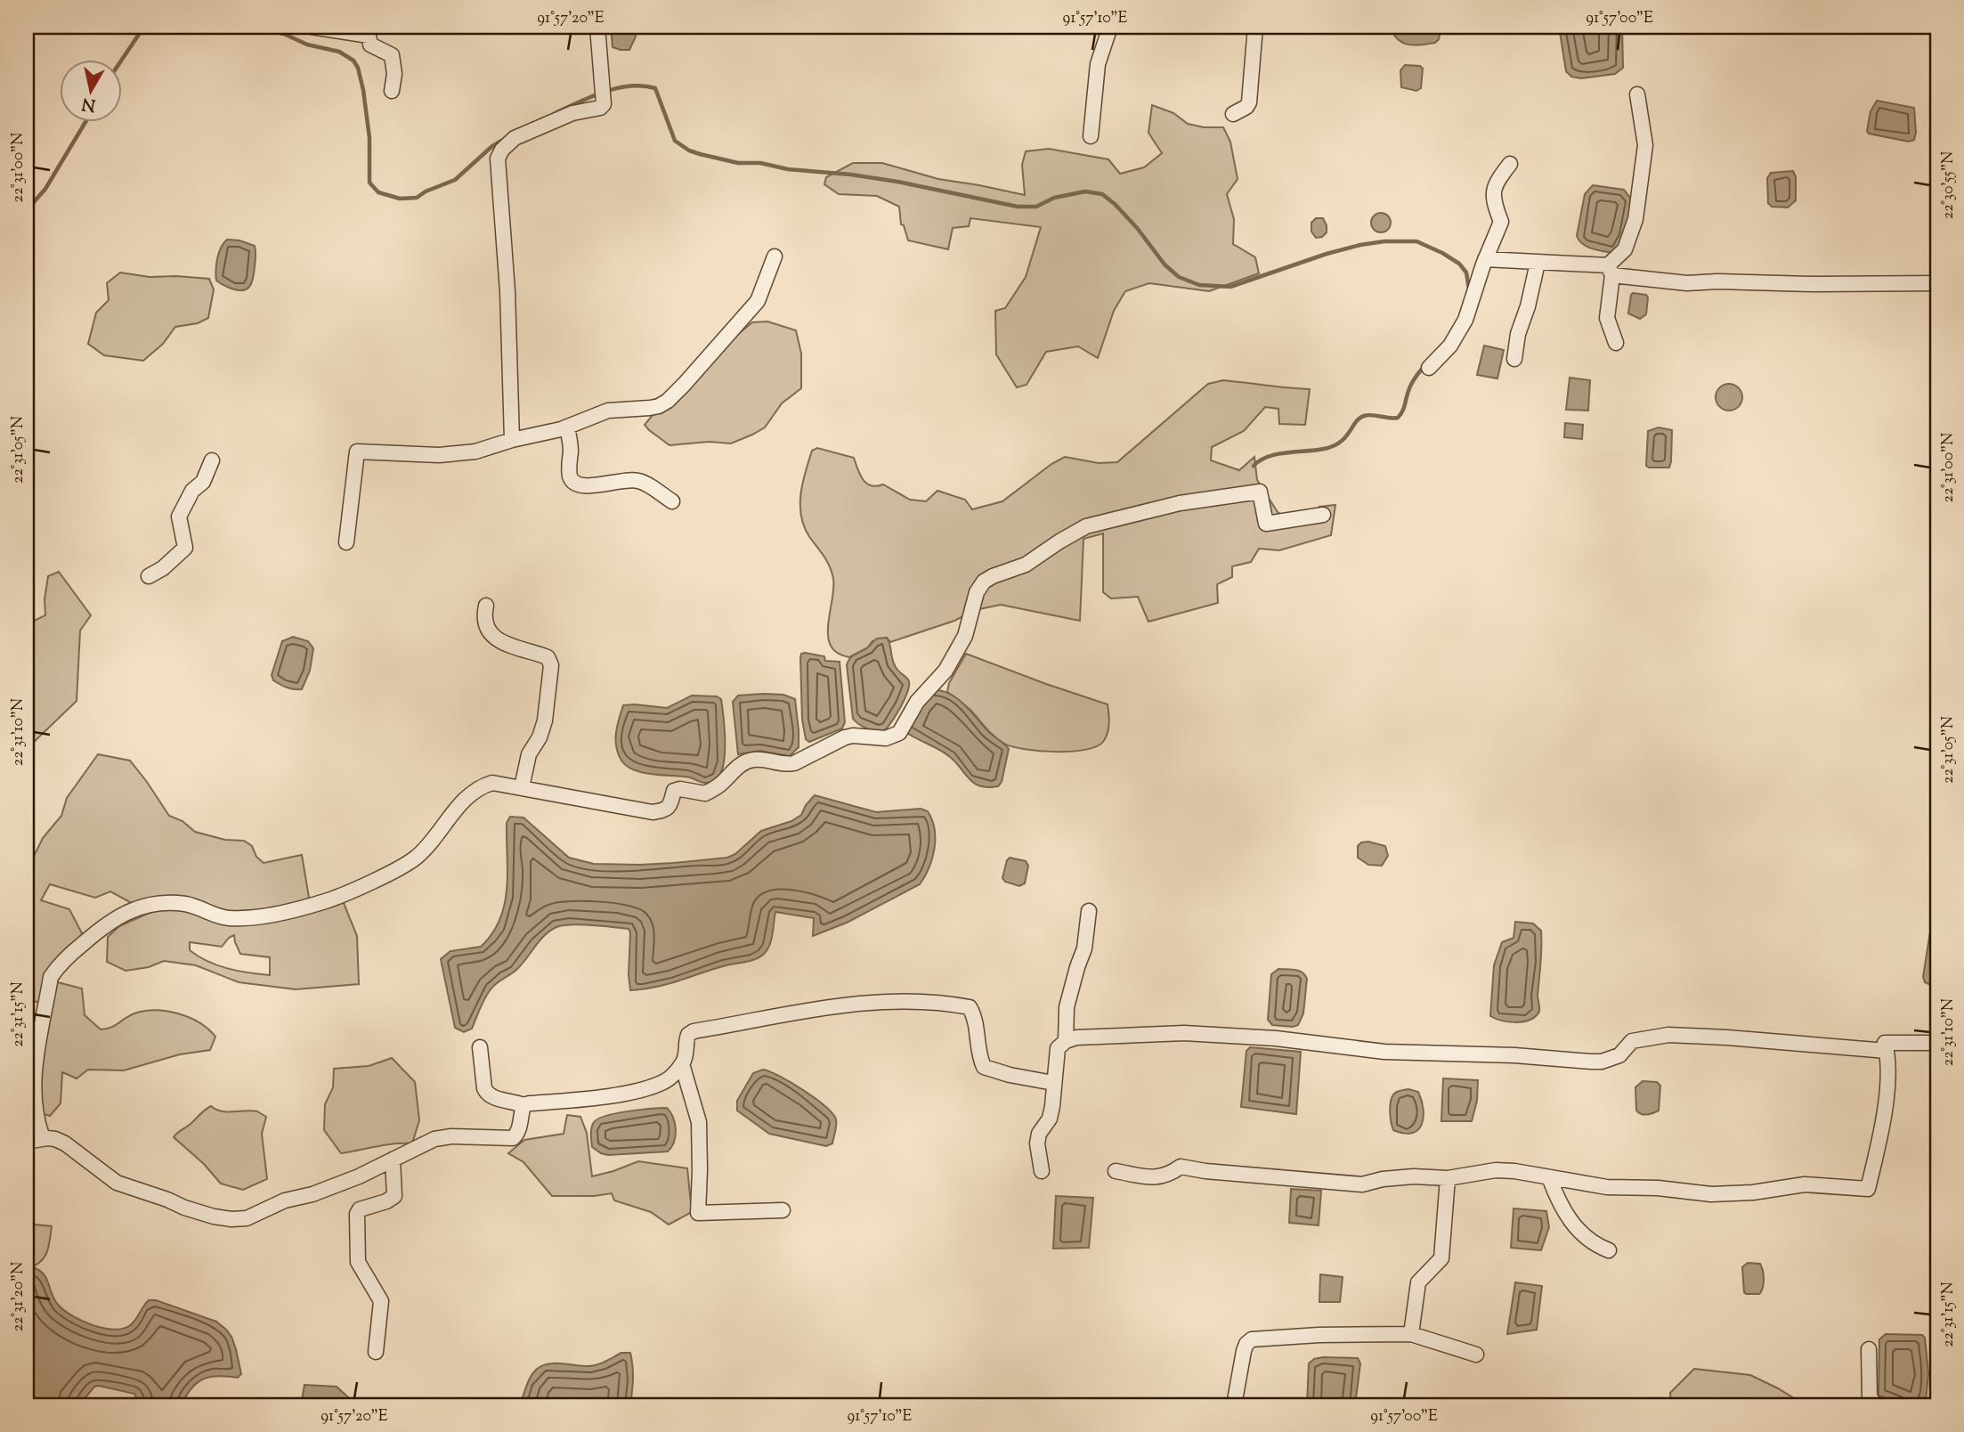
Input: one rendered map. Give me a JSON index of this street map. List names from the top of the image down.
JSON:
{
  "north": "bottom",
  "coordinates": [
    "91°57'20\"E",
    "91°57'10\"E",
    "91°57'00\"E",
    "22°31'00\"N",
    "22°30'55\"N",
    "22°31'05\"N",
    "22°31'10\"N",
    "22°31'15\"N",
    "22°31'20\"N"
  ]
}
